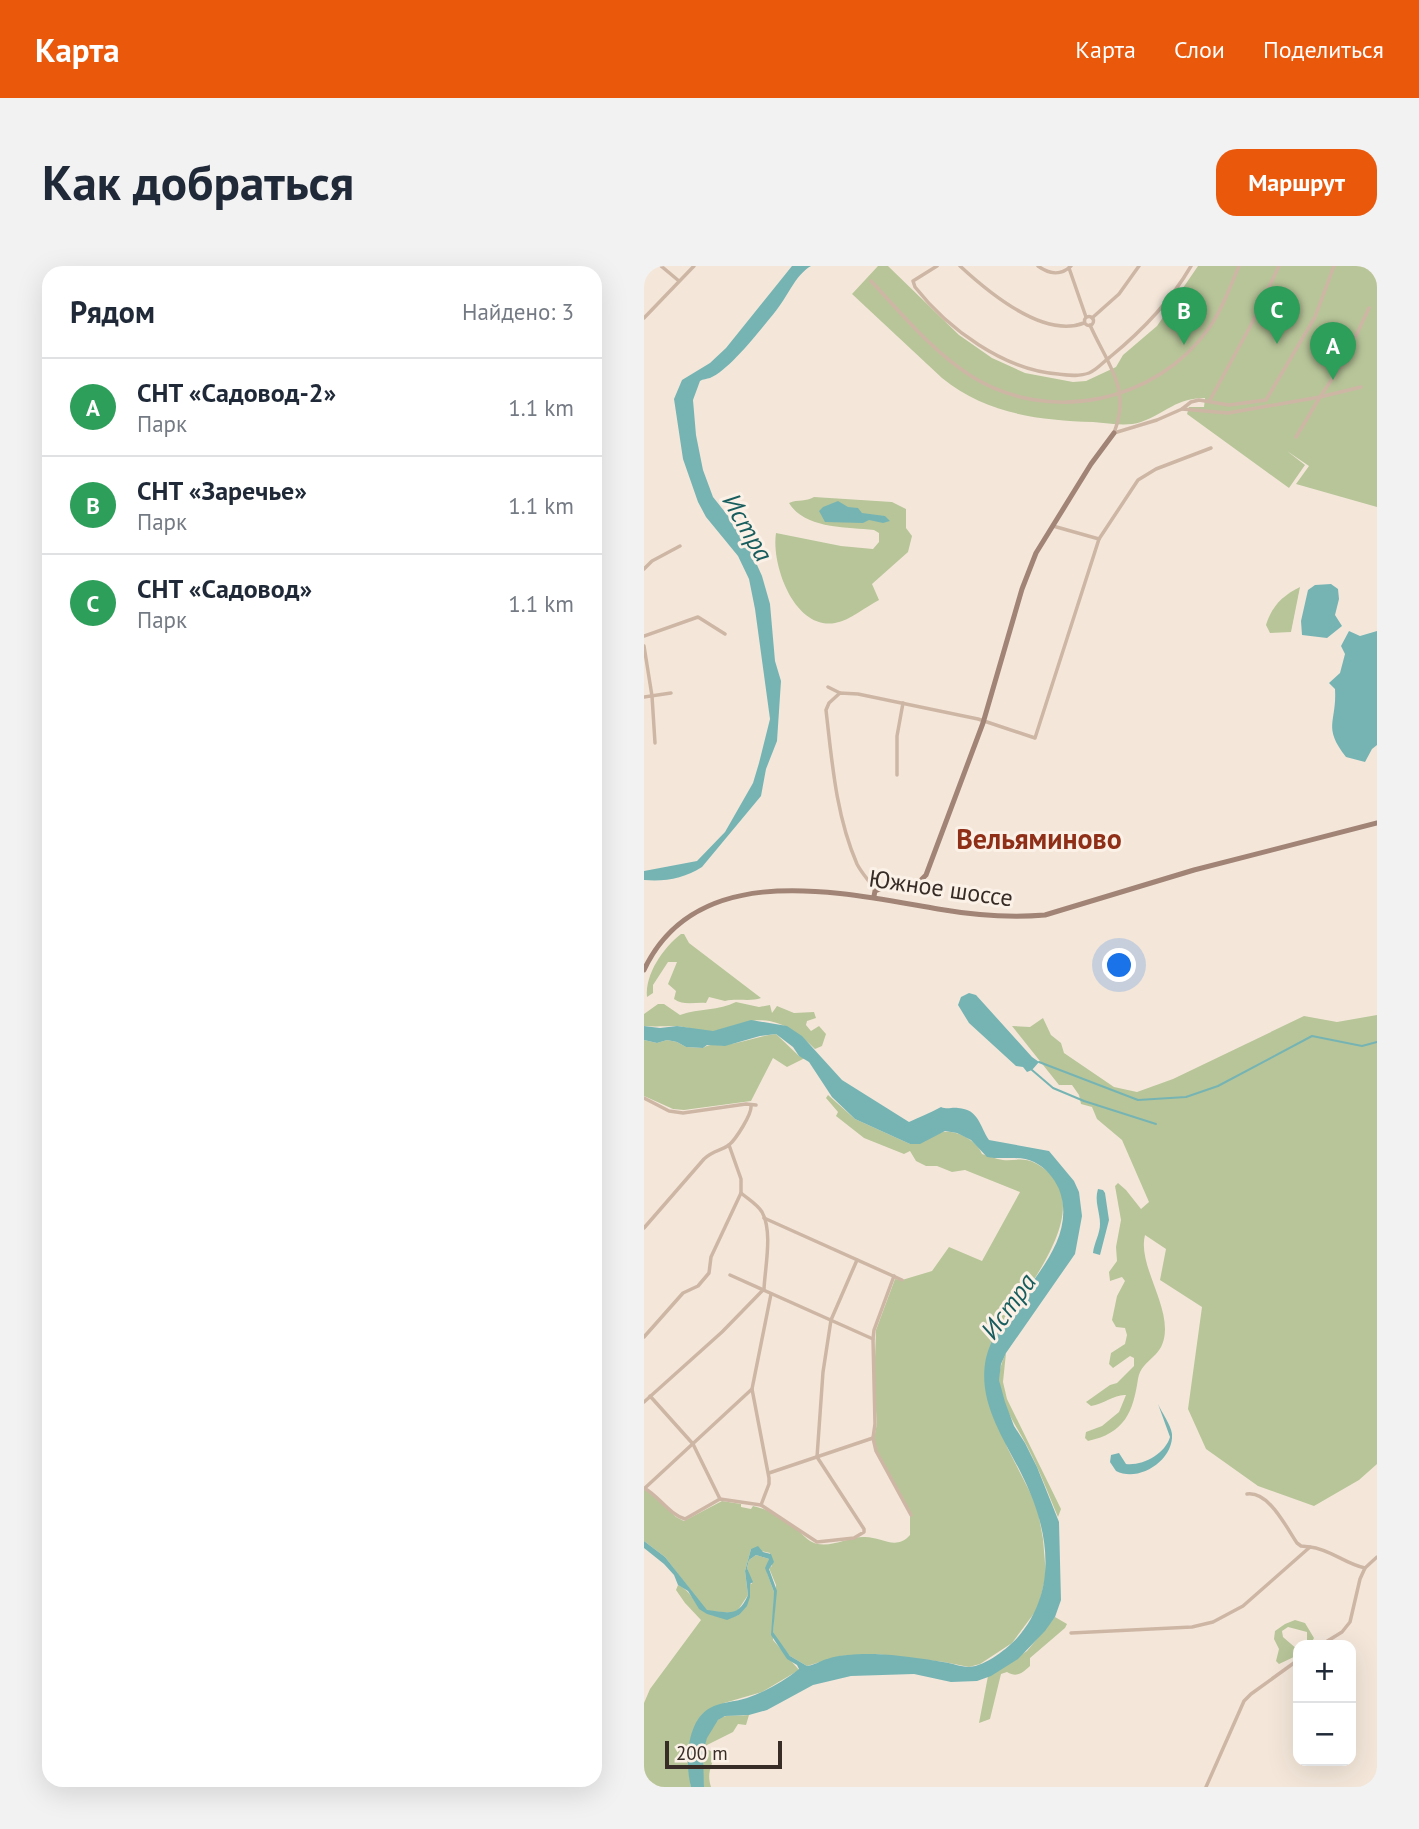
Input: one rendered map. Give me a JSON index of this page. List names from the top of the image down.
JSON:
{
  "streets": {
    "main road": ["Южное шоссе"]
  },
  "districts": ["Вельяминово"],
  "water": ["Истра"],
  "scale_bar": "200 m",
  "page": {
    "header": "Карта",
    "nav": ["Карта", "Слои", "Поделиться"],
    "buttons": "Маршрут",
    "title": "Как добраться",
    "heading": ["Рядом", "Найдено: 3"],
    "pins": ["C", "B", "A"],
    "list": [
      {
        "mark": "A",
        "name": "СНТ «Садовод-2»",
        "note": "Парк",
        "value": "1.1 km"
      },
      {
        "mark": "B",
        "name": "СНТ «Заречье»",
        "note": "Парк",
        "value": "1.1 km"
      },
      {
        "mark": "C",
        "name": "СНТ «Садовод»",
        "note": "Парк",
        "value": "1.1 km"
      }
    ],
    "map_buttons": ["+", "−"],
    "scale": "200 m"
  }
}
